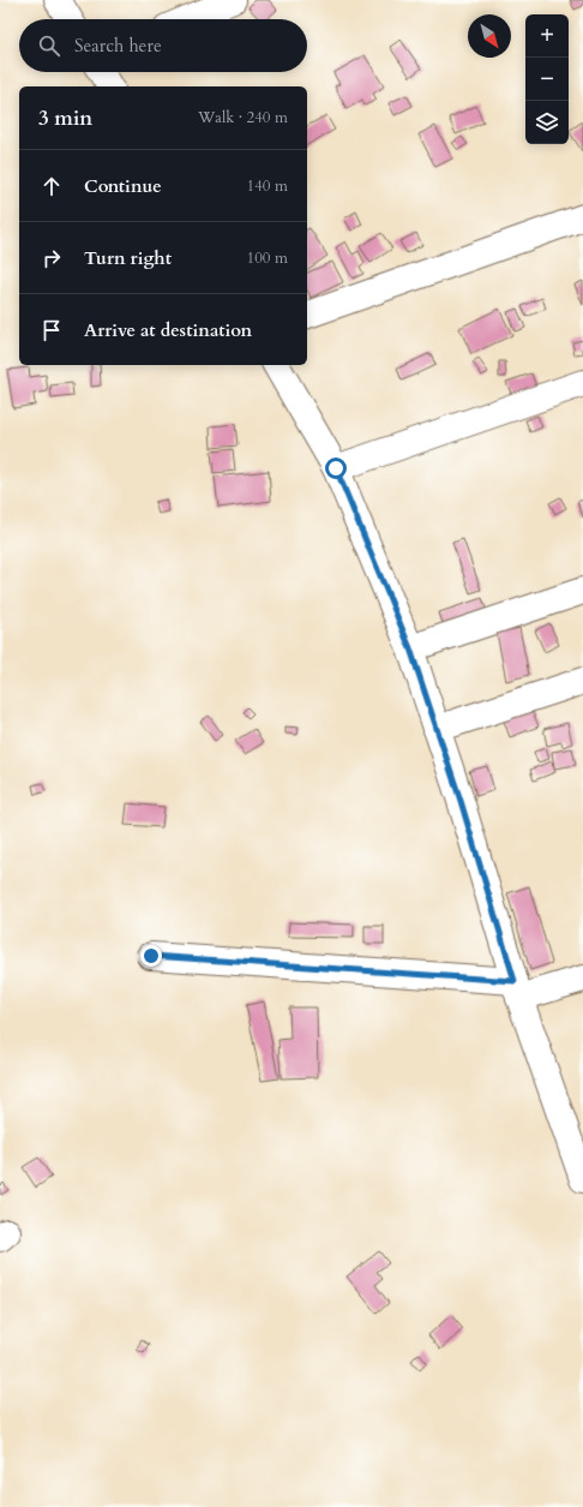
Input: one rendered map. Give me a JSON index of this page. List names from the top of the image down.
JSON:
{
  "north": "bottom right",
  "page": {
    "map_buttons": ["+", "−"],
    "search": "Search here",
    "heading": ["3 min", "Walk · 240 m"],
    "list": [
      ["Continue", "140 m"],
      ["Turn right", "100 m"],
      "Arrive at destination"
    ]
  }
}
